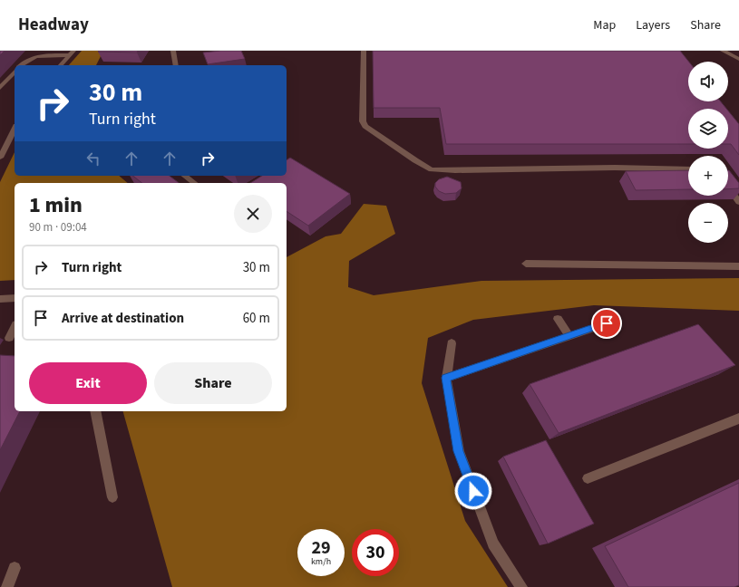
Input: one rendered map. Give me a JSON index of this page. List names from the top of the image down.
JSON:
{
  "page": {
    "header": "Headway",
    "nav": ["Map", "Layers", "Share"],
    "map_buttons": ["+", "−"],
    "turn": ["30 m", "Turn right"],
    "heading": ["1 min", "90 m · 09:04"],
    "list": [
      {
        "name": "Turn right",
        "value": "30 m"
      },
      {
        "name": "Arrive at destination",
        "value": "60 m"
      }
    ],
    "buttons": ["Exit", "Share"],
    "speed": "29 km/h",
    "limit": "30"
  }
}
